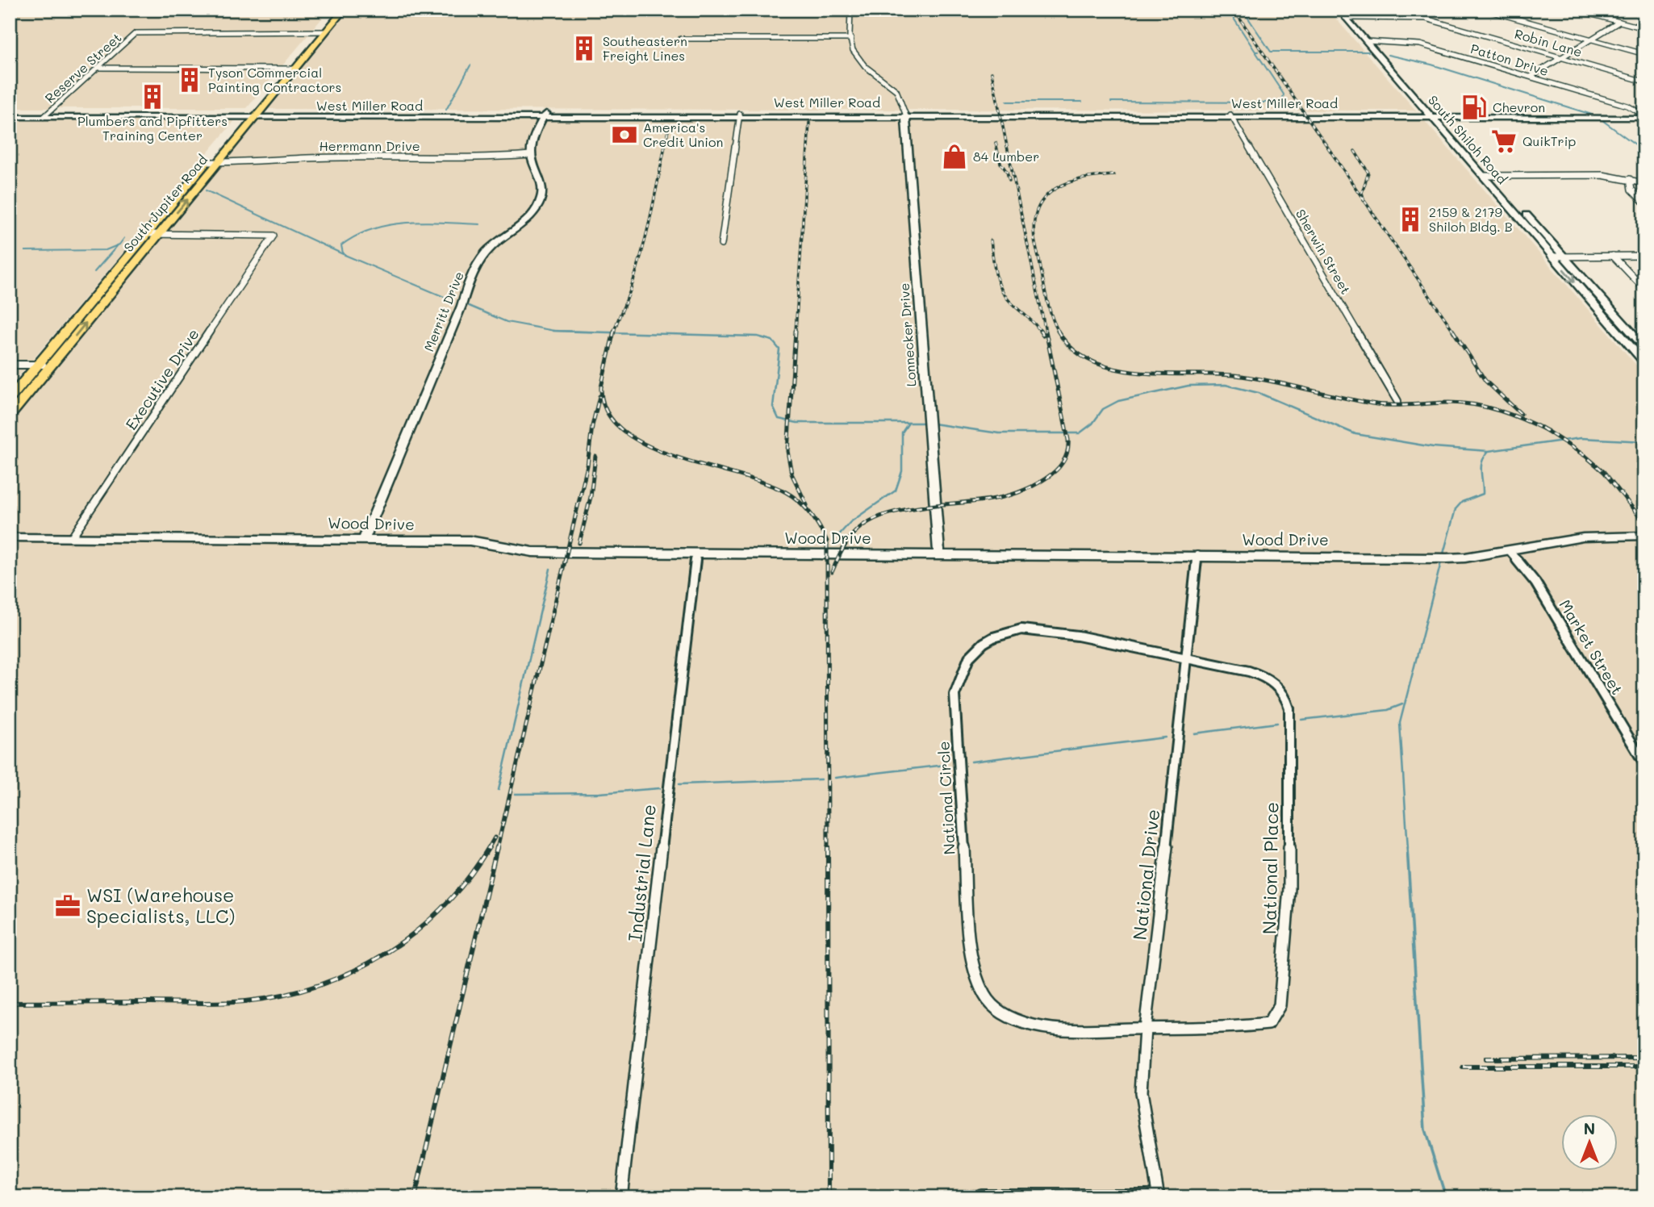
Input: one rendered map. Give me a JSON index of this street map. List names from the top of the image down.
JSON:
{
  "streets": {
    "main road": [
      "West Miller Road",
      "South Shiloh Road",
      "South Jupiter Road",
      "Merritt Drive",
      "Lonnecker Drive",
      "Wood Drive"
    ],
    "street": [
      "Robin Lane",
      "Patton Drive",
      "Reserve Street",
      "Herrmann Drive",
      "Sherwin Street",
      "Executive Drive",
      "Market Street",
      "National Circle",
      "National Place",
      "Industrial Lane",
      "National Drive"
    ]
  },
  "crossings": [
    ["Robin Lane", "South Shiloh Road"],
    ["Patton Drive", "West Miller Road"],
    ["Patton Drive", "South Shiloh Road"],
    ["Reserve Street", "West Miller Road"],
    ["Reserve Street", "South Jupiter Road"],
    ["West Miller Road", "South Shiloh Road"],
    ["West Miller Road", "South Jupiter Road"],
    ["West Miller Road", "Sherwin Street"],
    ["West Miller Road", "Lonnecker Drive"],
    ["Herrmann Drive", "South Jupiter Road"],
    ["Herrmann Drive", "Merritt Drive"],
    ["South Jupiter Road", "Executive Drive"],
    ["Merritt Drive", "Wood Drive"],
    ["Lonnecker Drive", "Wood Drive"],
    ["Executive Drive", "Wood Drive"],
    ["Wood Drive", "Market Street"],
    ["Wood Drive", "Industrial Lane"],
    ["Wood Drive", "National Drive"],
    ["National Circle", "National Place"],
    ["National Circle", "National Drive"],
    ["National Place", "National Drive"]
  ],
  "places": {
    "building": [
      "Southeastern Freight Lines",
      "Tyson Commercial Painting Contractors",
      "Plumbers and Pipfitters Training Center",
      "2159 & 2179 Shiloh Bldg. B"
    ],
    "fuel station": ["Chevron"],
    "bank": ["America's Credit Union"],
    "supermarket": ["QuikTrip"],
    "shop": ["84 Lumber"],
    "office": ["WSI (Warehouse Specialists, LLC)"]
  },
  "north": "top"
}
